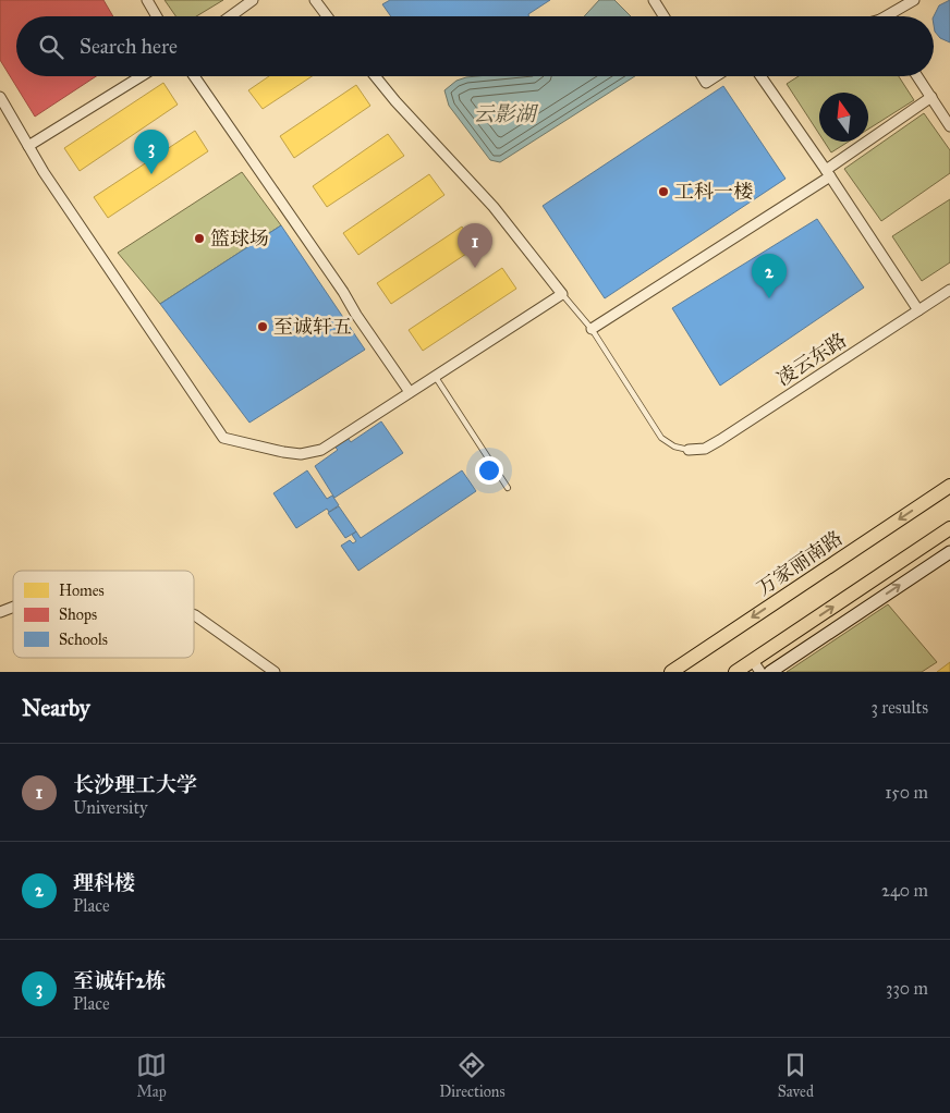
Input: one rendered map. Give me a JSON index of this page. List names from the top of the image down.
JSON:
{
  "streets": {
    "main road": ["万家丽南路"],
    "street": ["凌云东路"]
  },
  "water": ["云影湖"],
  "places": ["工科一楼", "篮球场", "至诚轩五"],
  "legend": ["Homes", "Shops", "Schools"],
  "north": "top",
  "page": {
    "search": "Search here",
    "pins": ["3", "1", "2"],
    "heading": ["Nearby", "3 results"],
    "list": [
      {
        "mark": "1",
        "name": "长沙理工大学",
        "note": "University",
        "value": "150 m"
      },
      {
        "mark": "2",
        "name": "理科楼",
        "note": "Place",
        "value": "240 m"
      },
      {
        "mark": "3",
        "name": "至诚轩2栋",
        "note": "Place",
        "value": "330 m"
      }
    ],
    "nav": ["Map", "Directions", "Saved"]
  }
}
